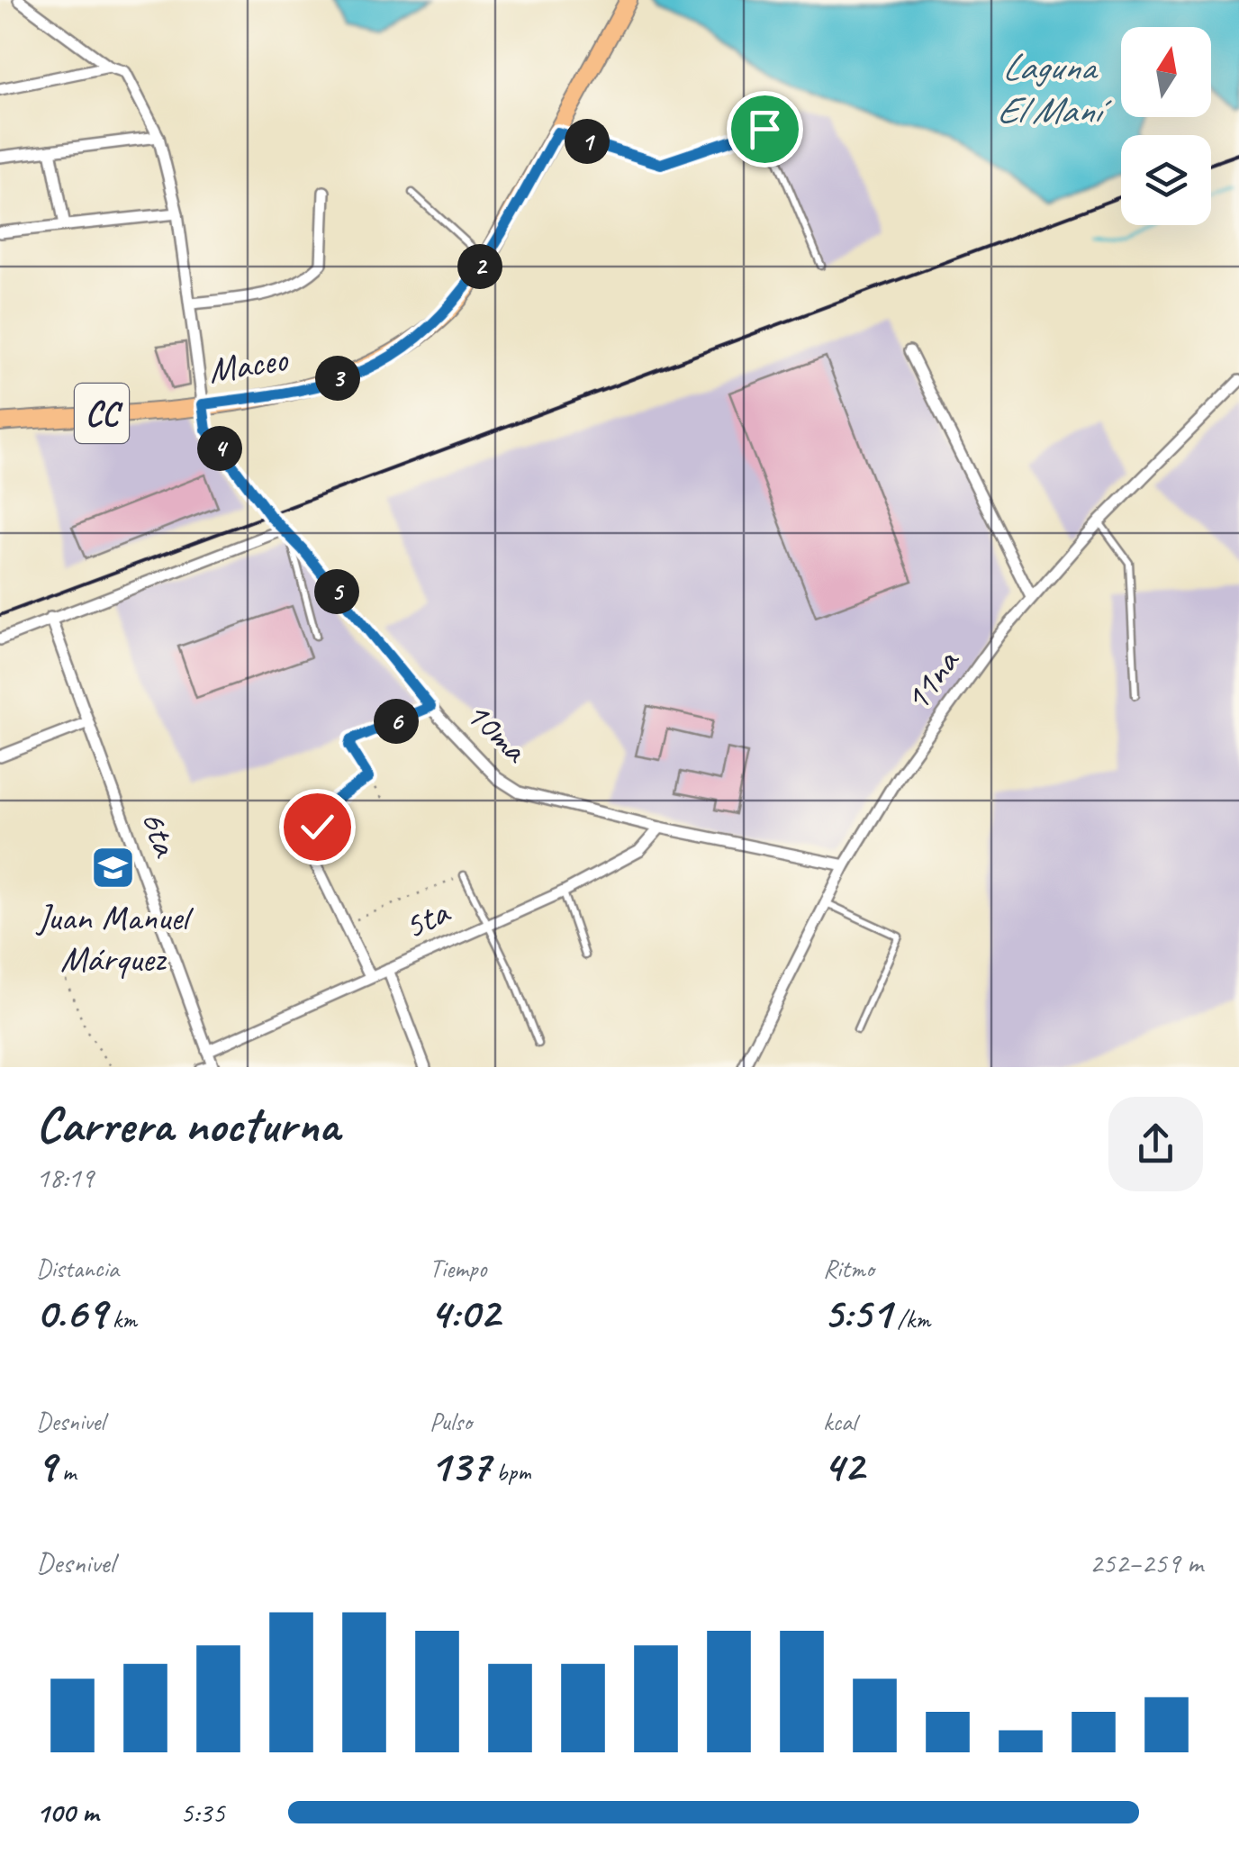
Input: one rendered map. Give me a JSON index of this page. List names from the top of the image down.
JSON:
{
  "streets": {
    "main road": ["Maceo", "CC"],
    "street": [
      "11na",
      "10ma",
      "6ta",
      "5ta"
    ]
  },
  "crossings": [
    ["Maceo", "10ma"],
    ["11na", "10ma"],
    ["10ma", "5ta"],
    ["6ta", "5ta"]
  ],
  "water": ["Laguna El Maní"],
  "places": {
    "school or university": ["Juan Manuel Márquez"]
  },
  "north": "top",
  "page": {
    "pins": [
      "1",
      "2",
      "3",
      "4",
      "5",
      "6"
    ],
    "heading": ["Carrera nocturna", "18:19"],
    "stats": [
      ["Distancia", "0.69 km"],
      ["Tiempo", "4:02"],
      ["Ritmo", "5:51 /km"],
      ["Desnivel", "9 m"],
      ["Pulso", "137 bpm"],
      ["kcal", "42"]
    ],
    "chart": ["Desnivel", "252–259 m"],
    "list": [
      {
        "name": "100 m",
        "note": "5:35"
      }
    ]
  }
}
